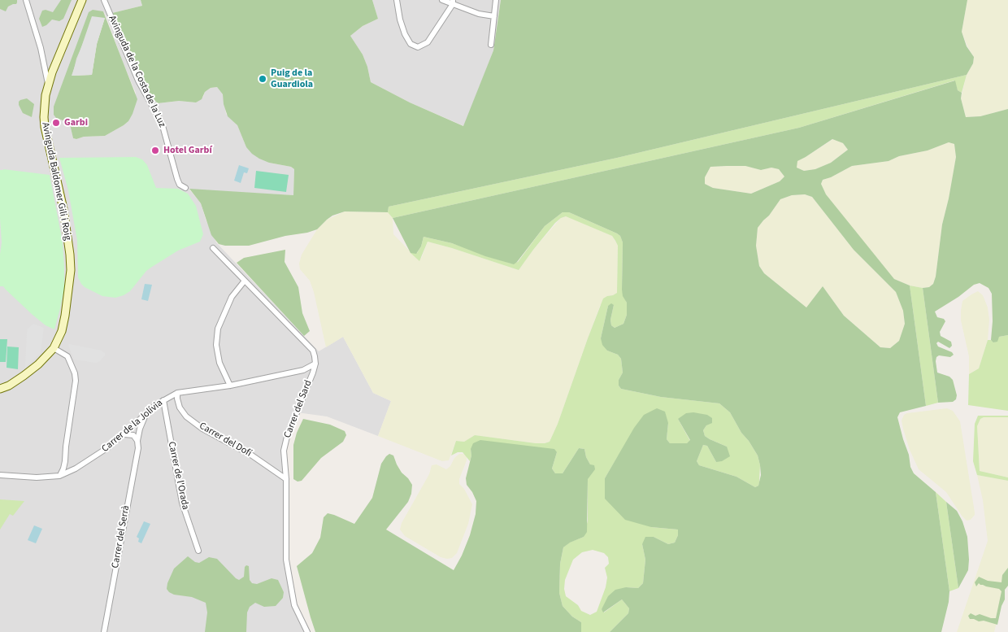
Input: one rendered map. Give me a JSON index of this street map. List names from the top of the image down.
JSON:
{
  "streets": {
    "street": [
      "Avinguda de la Costa de la Luz",
      "Avinguda Baldomer Gili i Roig",
      "Carrer del Sard",
      "Carrer de la Jolívia",
      "Carrer del Dofí",
      "Carrer de l'Orada",
      "Carrer del Serrà"
    ]
  },
  "crossings": [
    ["Carrer del Sard", "Carrer de la Jolívia"],
    ["Carrer del Sard", "Carrer del Dofí"],
    ["Carrer de la Jolívia", "Carrer del Dofí"],
    ["Carrer de la Jolívia", "Carrer de l'Orada"],
    ["Carrer de la Jolívia", "Carrer del Serrà"]
  ],
  "places": ["Puig de la Guardiola", "Garbi", "Hotel Garbí"]
}
